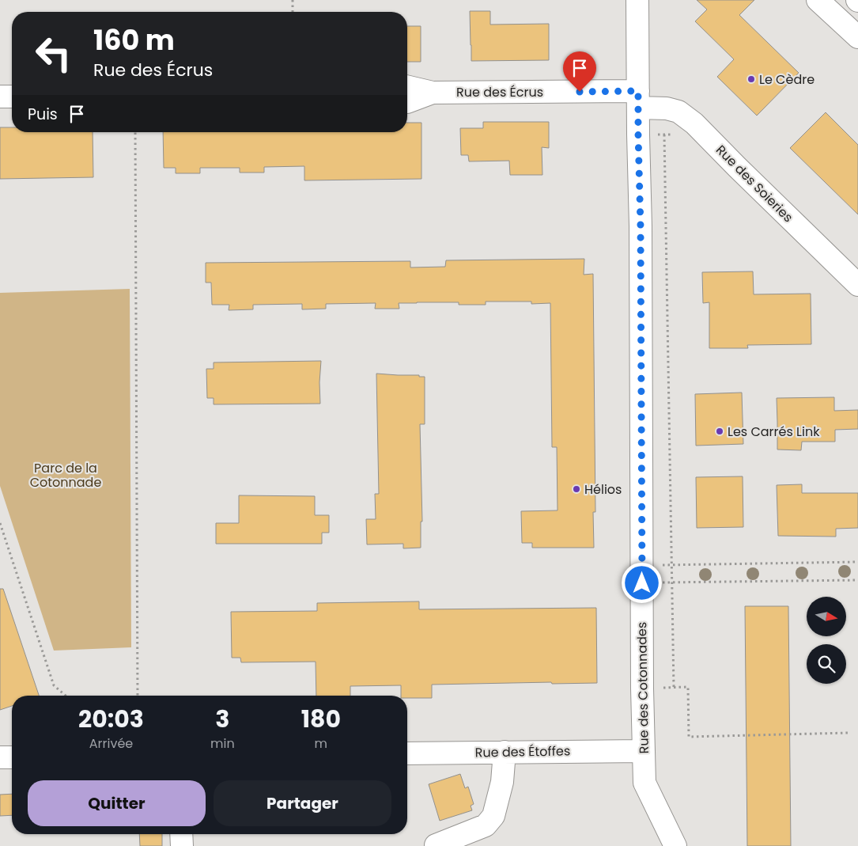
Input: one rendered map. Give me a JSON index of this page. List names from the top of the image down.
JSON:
{
  "streets": {
    "street": [
      "Rue des Écrus",
      "Rue des Soieries",
      "Rue des Cotonnades",
      "Rue des Étoffes"
    ]
  },
  "crossings": [
    ["Rue des Écrus", "Rue des Soieries"],
    ["Rue des Écrus", "Rue des Cotonnades"],
    ["Rue des Soieries", "Rue des Cotonnades"],
    ["Rue des Cotonnades", "Rue des Étoffes"]
  ],
  "parks": ["Parc de la Cotonnade"],
  "places": ["Le Cèdre", "Les Carrés Link", "Hélios"],
  "north": "right",
  "page": {
    "turn": ["160 m", "Rue des Écrus"],
    "then": "Puis",
    "eta": [
      "20:03",
      "Arrivée",
      "3",
      "min",
      "180",
      "m"
    ],
    "buttons": ["Quitter", "Partager"]
  }
}
